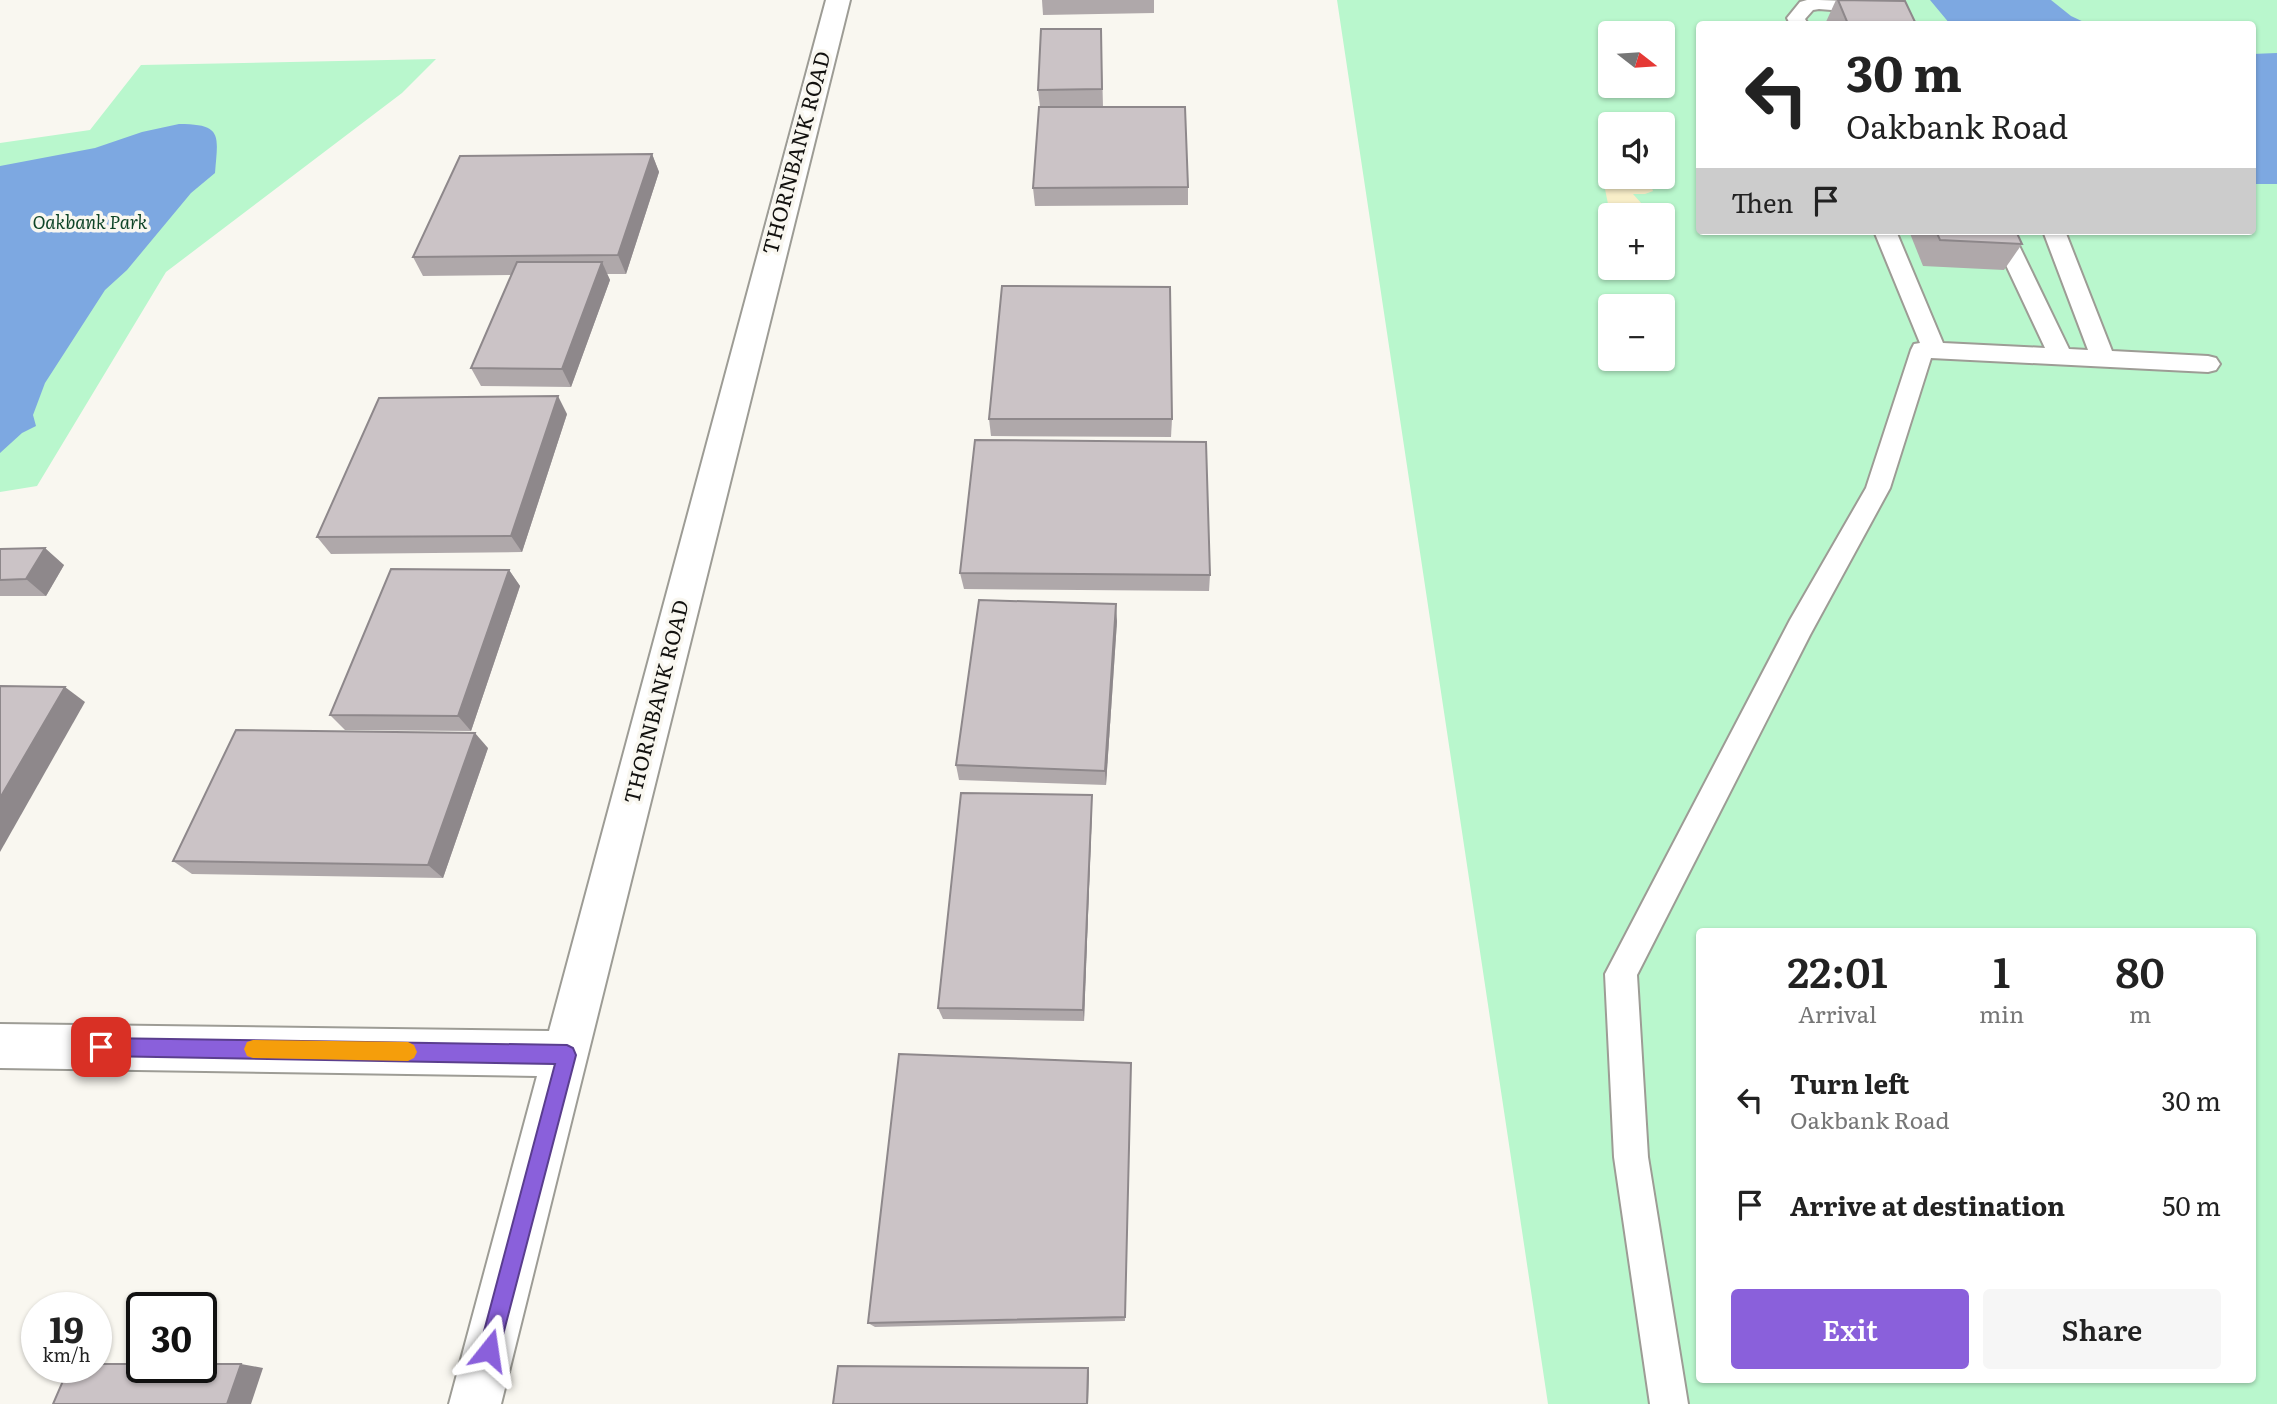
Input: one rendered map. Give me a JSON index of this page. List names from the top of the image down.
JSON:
{
  "streets": {
    "street": ["THORNBANK ROAD"]
  },
  "parks": ["Oakbank Park"],
  "north": "right",
  "page": {
    "map_buttons": ["+", "−"],
    "turn": ["30 m", "Oakbank Road"],
    "then": "Then",
    "eta": [
      "22:01",
      "Arrival",
      "1",
      "min",
      "80",
      "m"
    ],
    "list": [
      {
        "name": "Turn left",
        "note": "Oakbank Road",
        "value": "30 m"
      },
      {
        "name": "Arrive at destination",
        "value": "50 m"
      }
    ],
    "buttons": ["Exit", "Share"],
    "speed": "19 km/h",
    "limit": "30"
  }
}
